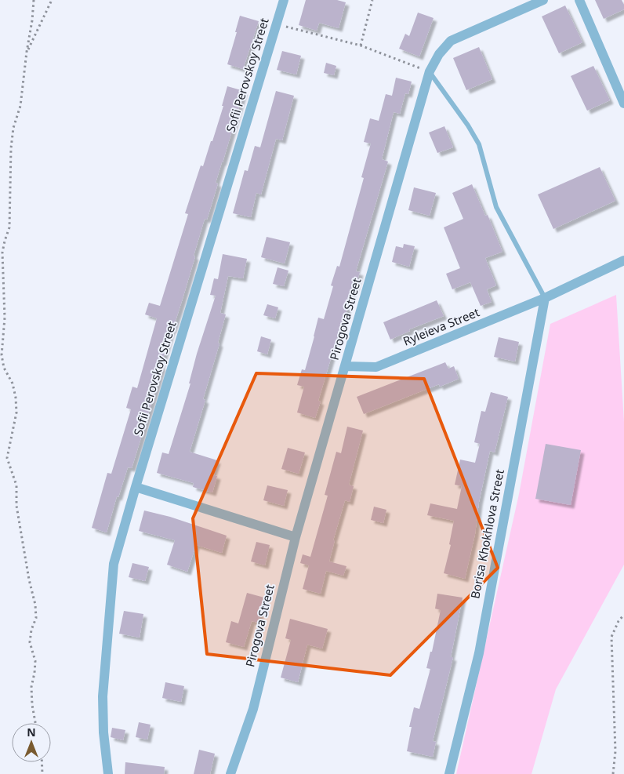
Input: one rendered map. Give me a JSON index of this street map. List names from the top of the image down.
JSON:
{
  "streets": {
    "street": [
      "Sofii Perovskoy Street",
      "Pirogova Street",
      "Ryleieva Street",
      "Borisa Khokhlova Street"
    ]
  },
  "crossings": [
    ["Pirogova Street", "Ryleieva Street"],
    ["Ryleieva Street", "Borisa Khokhlova Street"]
  ],
  "north": "top"
}
